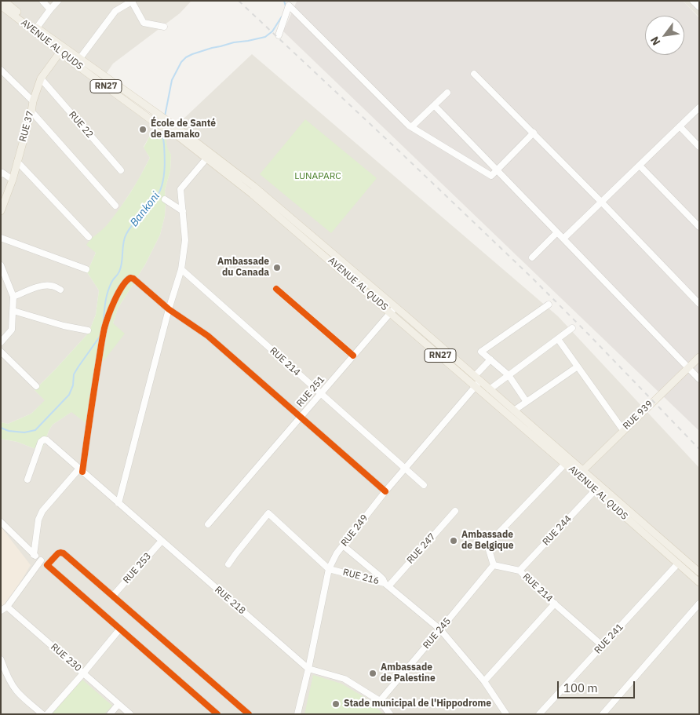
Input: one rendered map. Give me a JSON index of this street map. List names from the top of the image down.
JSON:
{
  "streets": {
    "main road": [
      "AVENUE AL QUDS",
      "RN27",
      "RUE 37",
      "RUE 939"
    ],
    "street": [
      "RUE 22",
      "RUE 214",
      "RUE 251",
      "RUE 249",
      "RUE 244",
      "RUE 247",
      "RUE 253",
      "RUE 216",
      "RUE 218",
      "RUE 245",
      "RUE 241",
      "RUE 230"
    ]
  },
  "crossings": [
    ["AVENUE AL QUDS", "RUE 37"],
    ["AVENUE AL QUDS", "RUE 251"],
    ["AVENUE AL QUDS", "RUE 939"],
    ["AVENUE AL QUDS", "RUE 249"],
    ["AVENUE AL QUDS", "RUE 244"],
    ["AVENUE AL QUDS", "RUE 241"],
    ["RUE 22", "RUE 37"],
    ["RUE 214", "RUE 251"],
    ["RUE 214", "RUE 249"],
    ["RUE 214", "RUE 244"],
    ["RUE 214", "RUE 245"],
    ["RUE 214", "RUE 241"],
    ["RUE 249", "RUE 216"],
    ["RUE 249", "RUE 218"],
    ["RUE 247", "RUE 216"],
    ["RUE 253", "RUE 218"],
    ["RUE 216", "RUE 245"],
    ["RUE 218", "RUE 245"]
  ],
  "water": ["Bankoni"],
  "parks": ["LUNAPARC"],
  "places": [
    "École de Santé de Bamako",
    "Ambassade du Canada",
    "Ambassade de Belgique",
    "Ambassade de Palestine",
    "Stade municipal de l'Hippodrome"
  ],
  "scale_bar": "100 m",
  "north": "bottom left"
}
